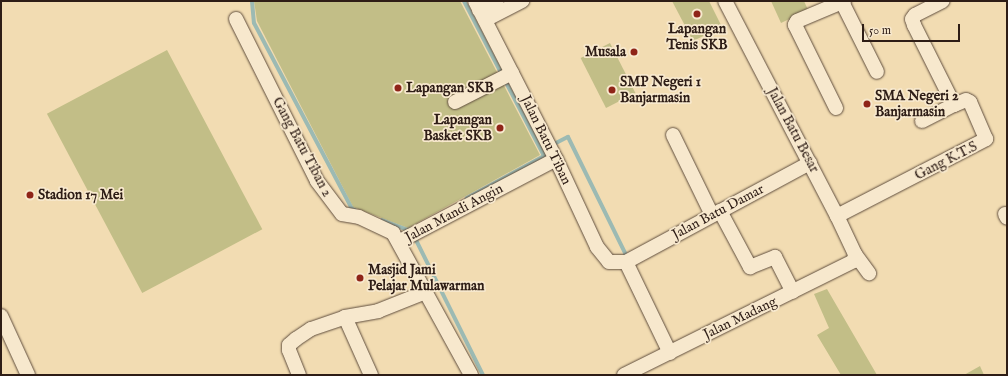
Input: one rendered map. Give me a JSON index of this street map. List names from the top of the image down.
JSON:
{
  "streets": {
    "street": [
      "Jalan Batu Besar",
      "Jalan Batu Tiban",
      "Gang Batu Tiban 2",
      "Gang K.T.S",
      "Jalan Batu Damar",
      "Jalan Mandi Angin",
      "Jalan Madang"
    ]
  },
  "crossings": [
    ["Jalan Batu Besar", "Gang K.T.S"],
    ["Jalan Batu Besar", "Jalan Batu Damar"],
    ["Jalan Batu Besar", "Jalan Madang"],
    ["Jalan Batu Tiban", "Jalan Batu Damar"],
    ["Jalan Batu Tiban", "Jalan Mandi Angin"],
    ["Gang Batu Tiban 2", "Jalan Mandi Angin"]
  ],
  "places": [
    "Lapangan Tenis SKB",
    "Musala",
    "Lapangan SKB",
    "SMP Negeri 1 Banjarmasin",
    "SMA Negeri 2 Banjarmasin",
    "Lapangan Basket SKB",
    "Stadion 17 Mei",
    "Masjid Jami Pelajar Mulawarman"
  ],
  "scale_bar": "50 m"
}
